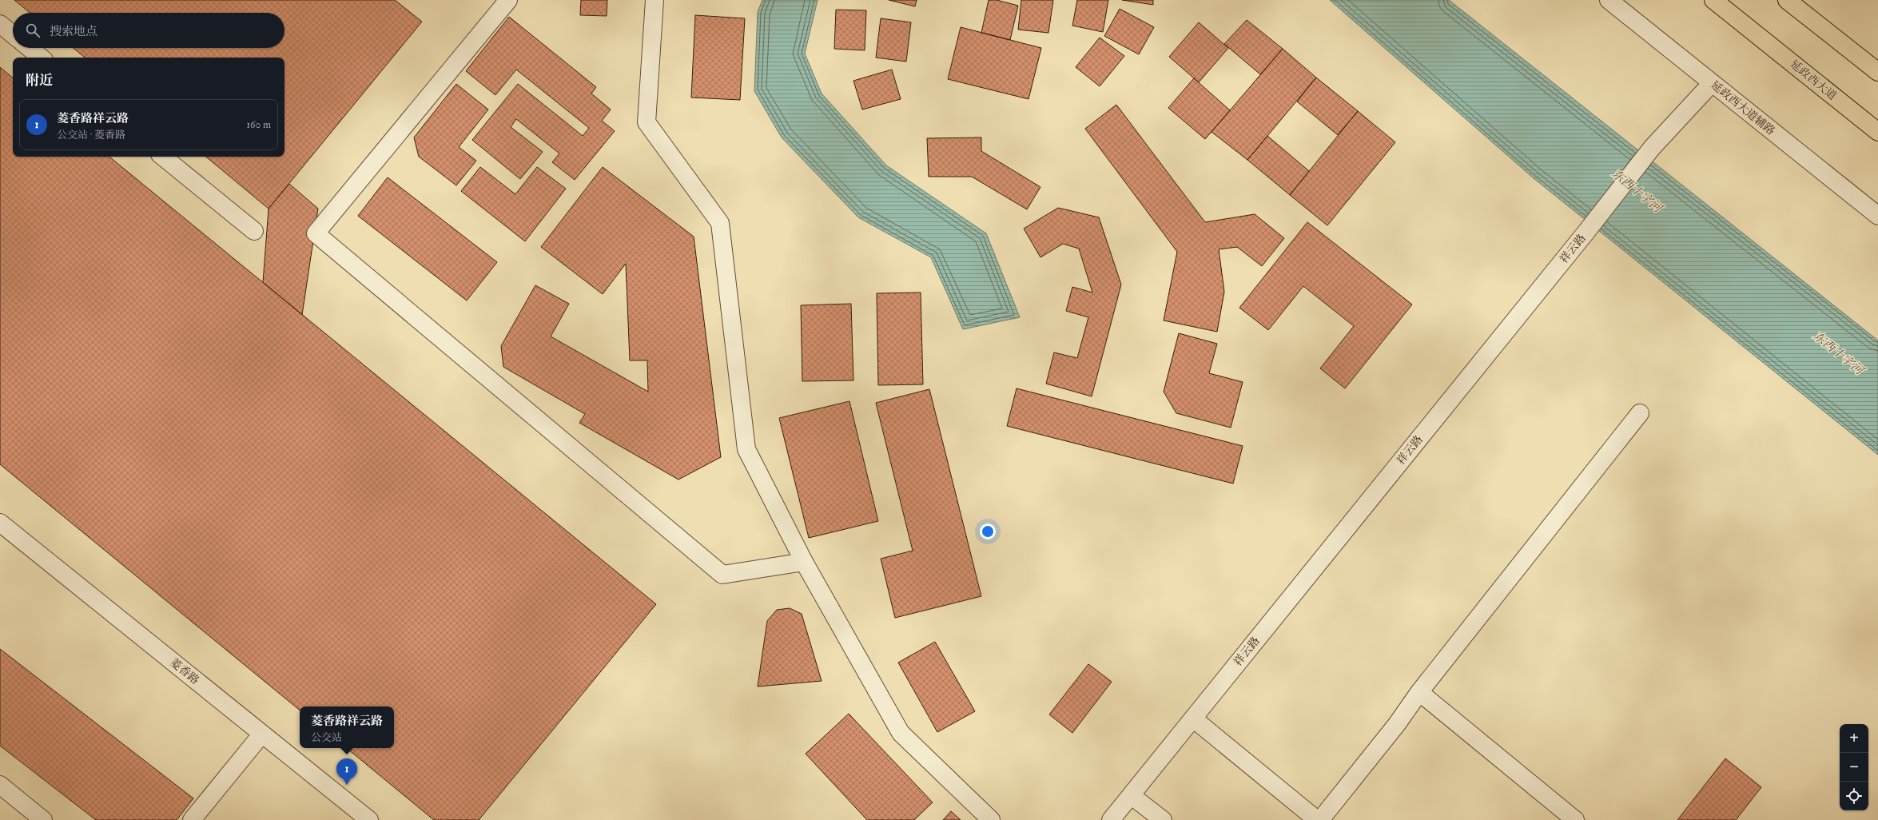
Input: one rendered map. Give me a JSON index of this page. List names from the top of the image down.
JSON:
{
  "streets": {
    "main road": ["延政西大道"],
    "street": ["延政西大道辅路", "祥云路", "菱香路"]
  },
  "crossings": [
    ["延政西大道辅路", "祥云路"]
  ],
  "water": ["东西十字河"],
  "page": {
    "search": "搜索地点",
    "heading": "附近",
    "list": [
      {
        "mark": "1",
        "name": "菱香路祥云路",
        "note": "公交站 · 菱香路",
        "value": "160 m"
      }
    ],
    "popup": ["菱香路祥云路", "公交站"],
    "map_buttons": ["+", "−"],
    "pins": "1"
  }
}
